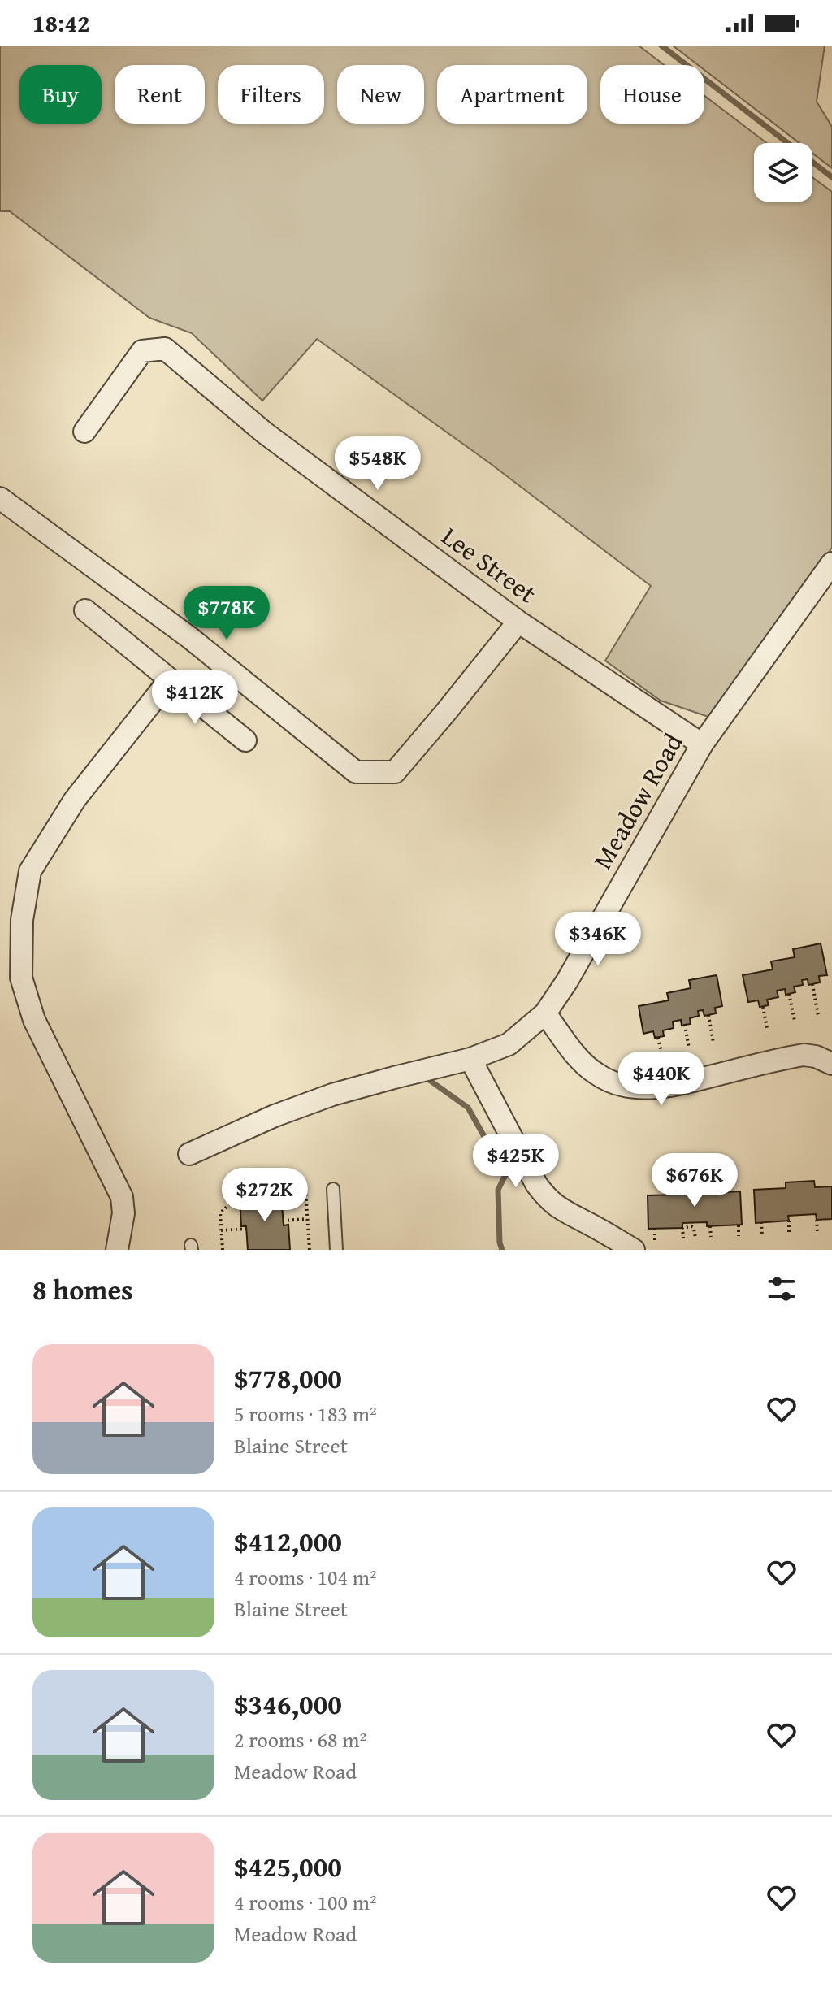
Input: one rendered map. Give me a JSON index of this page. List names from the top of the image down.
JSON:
{
  "streets": {
    "street": ["Lee Street", "Meadow Road"]
  },
  "crossings": [
    ["Lee Street", "Meadow Road"]
  ],
  "page": {
    "status": "18:42",
    "chip": [
      "Buy",
      "Rent",
      "Filters",
      "New",
      "Apartment",
      "House"
    ],
    "price": [
      "$548K",
      "$778K",
      "$412K",
      "$346K",
      "$440K",
      "$425K",
      "$676K",
      "$272K"
    ],
    "heading": "8 homes",
    "list": [
      {
        "name": "$778,000",
        "note": "5 rooms · 183 m² · Blaine Street"
      },
      {
        "name": "$412,000",
        "note": "4 rooms · 104 m² · Blaine Street"
      },
      {
        "name": "$346,000",
        "note": "2 rooms · 68 m² · Meadow Road"
      },
      {
        "name": "$425,000",
        "note": "4 rooms · 100 m² · Meadow Road"
      }
    ]
  }
}
